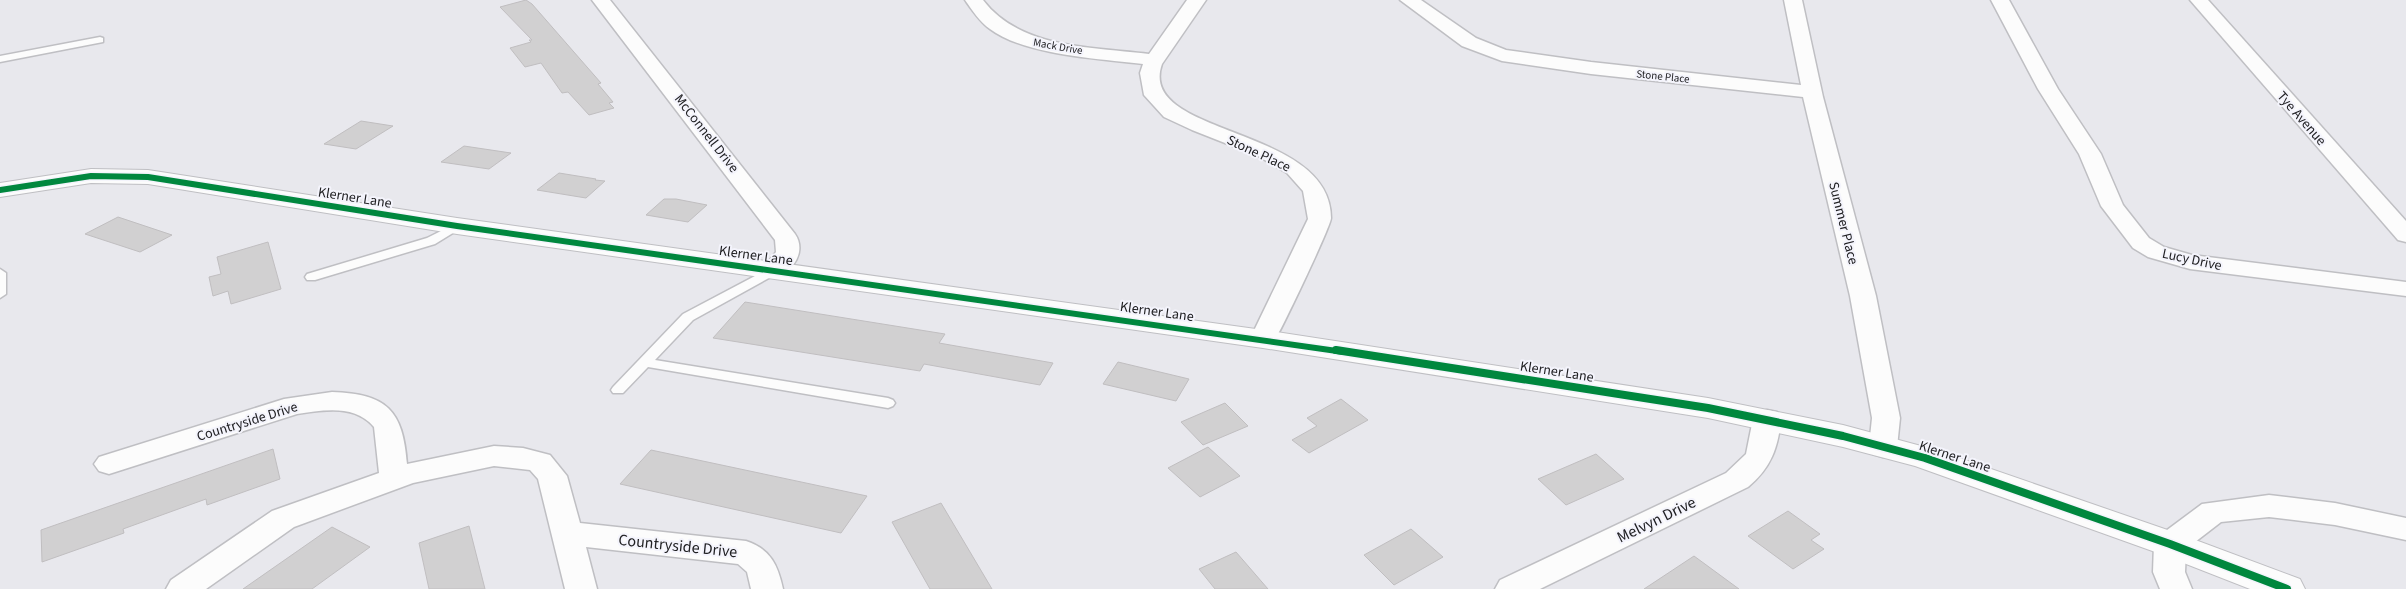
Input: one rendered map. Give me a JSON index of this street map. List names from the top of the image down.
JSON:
{
  "streets": {
    "street": [
      "Mack Drive",
      "Stone Place",
      "Tye Avenue",
      "McConnell Drive",
      "Klerner Lane",
      "Summer Place",
      "Lucy Drive",
      "Countryside Drive",
      "Melvyn Drive"
    ]
  },
  "crossings": [
    ["Mack Drive", "Stone Place"],
    ["Stone Place", "Klerner Lane"],
    ["Stone Place", "Summer Place"],
    ["McConnell Drive", "Klerner Lane"],
    ["Klerner Lane", "Summer Place"],
    ["Klerner Lane", "Melvyn Drive"]
  ]
}
